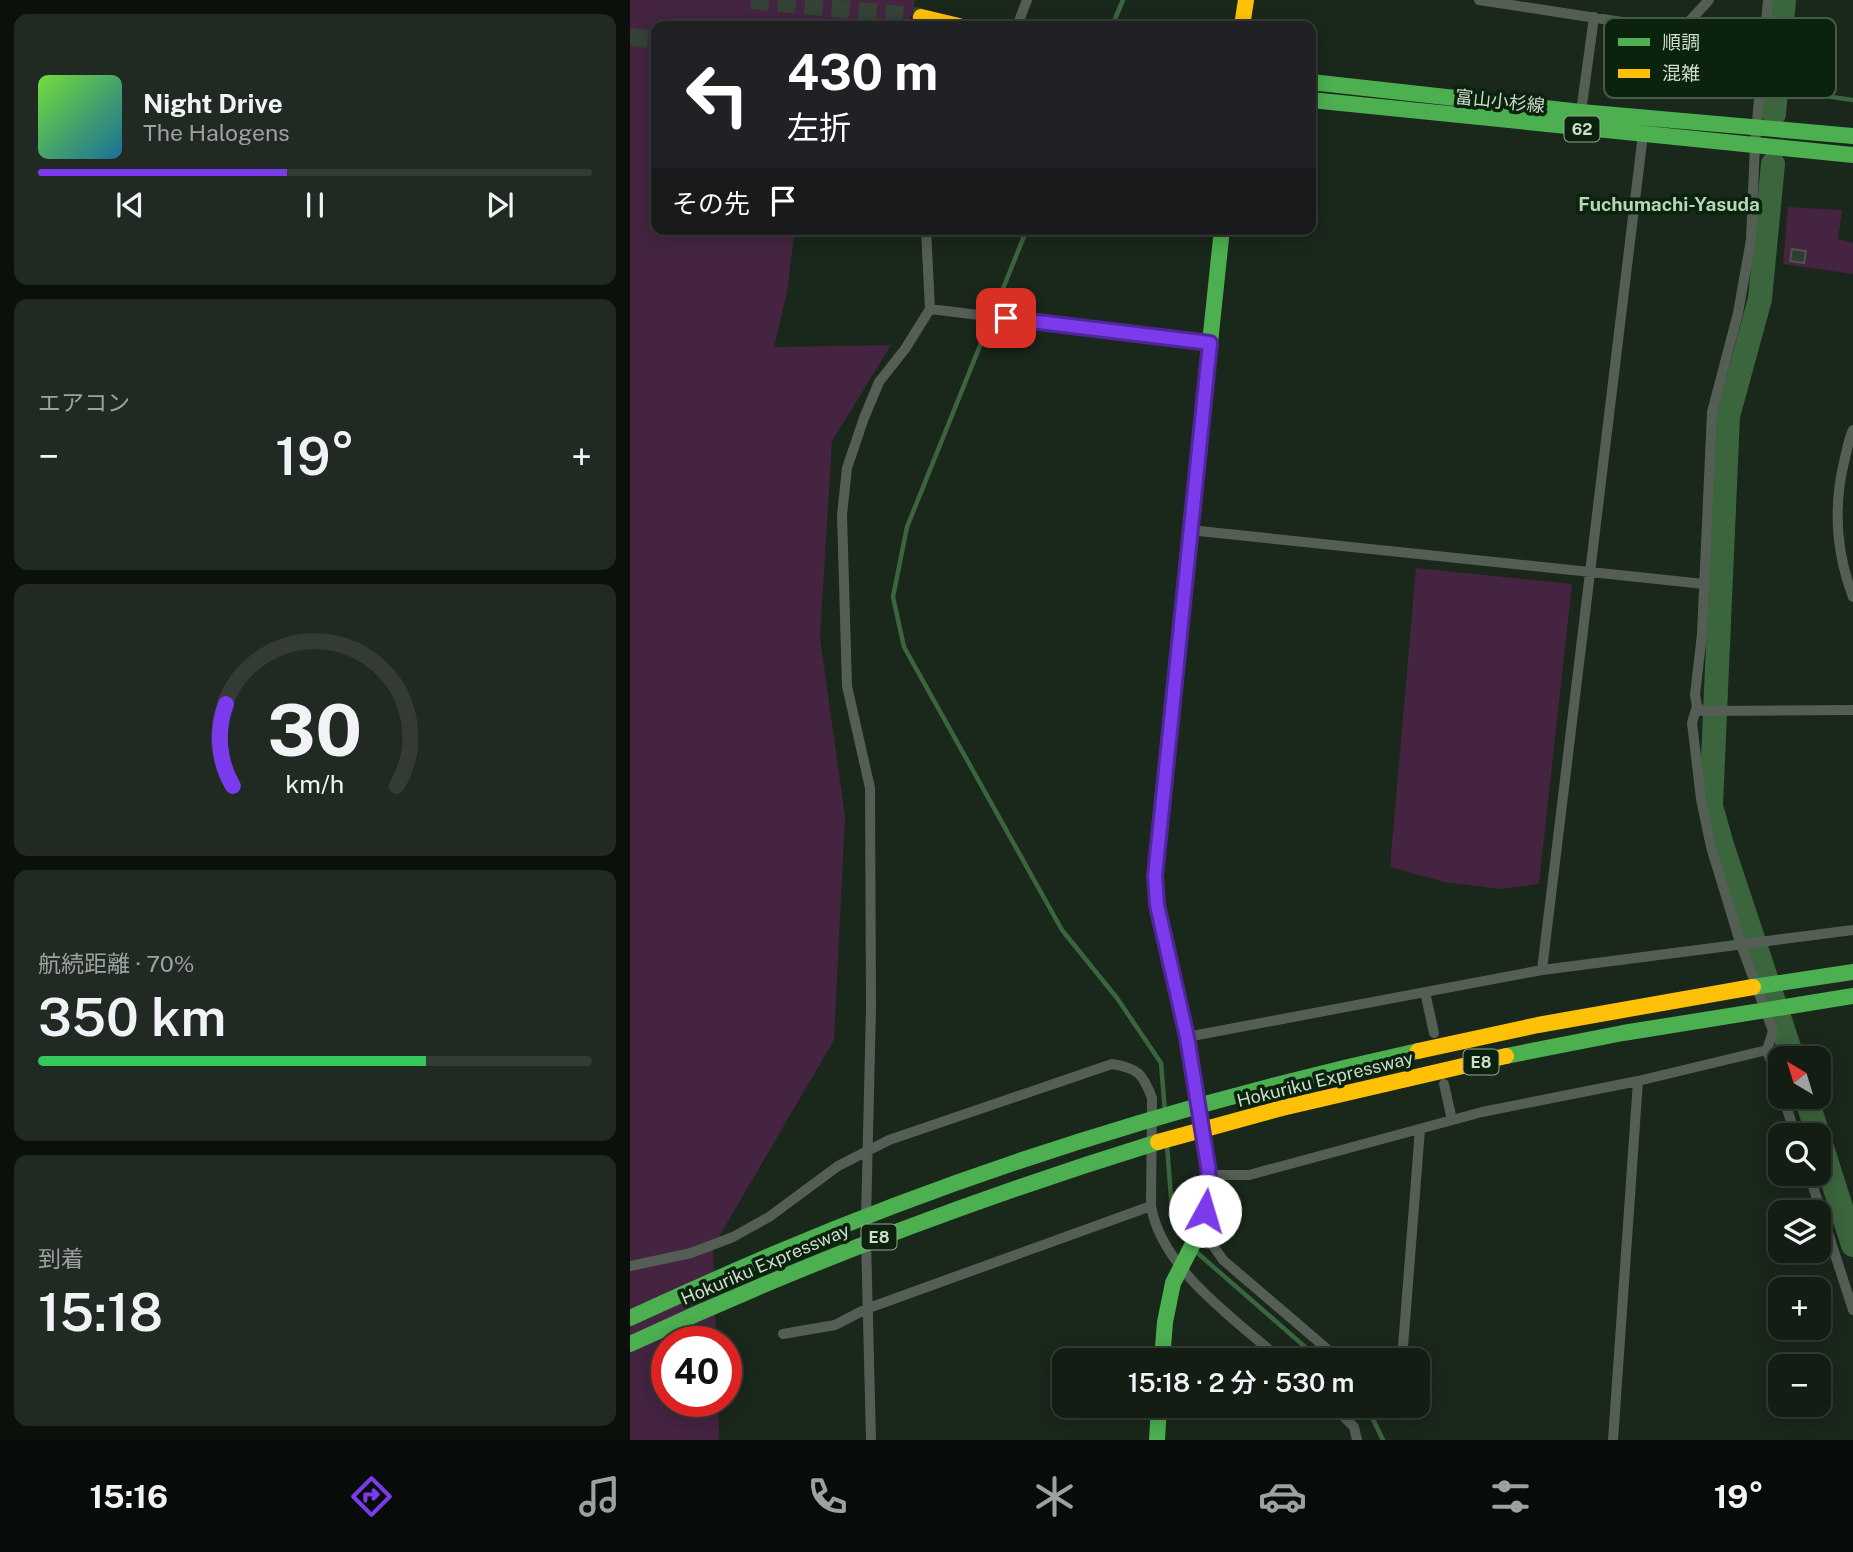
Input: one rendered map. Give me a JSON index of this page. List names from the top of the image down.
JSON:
{
  "streets": {
    "main road": [
      "富山小杉線",
      "62",
      "E8",
      "Hokuriku Expressway"
    ]
  },
  "districts": ["Fuchumachi-Yasuda"],
  "legend": ["順調", "混雑"],
  "north": "top left",
  "page": {
    "turn": ["430 m", "左折"],
    "song": ["Night Drive", "The Halogens"],
    "then": "その先",
    "tile": [
      "エアコン",
      ["航続距離 · 70%", "350 km"],
      ["到着", "15:18"]
    ],
    "heat": ["−", "19°", "+"],
    "map_buttons": ["+", "−"],
    "limit": "40",
    "trip": "15:18 · 2 分 · 530 m",
    "tabs": ["15:16", "19°"],
    "gauge": ["30", "km/h"]
  }
}
